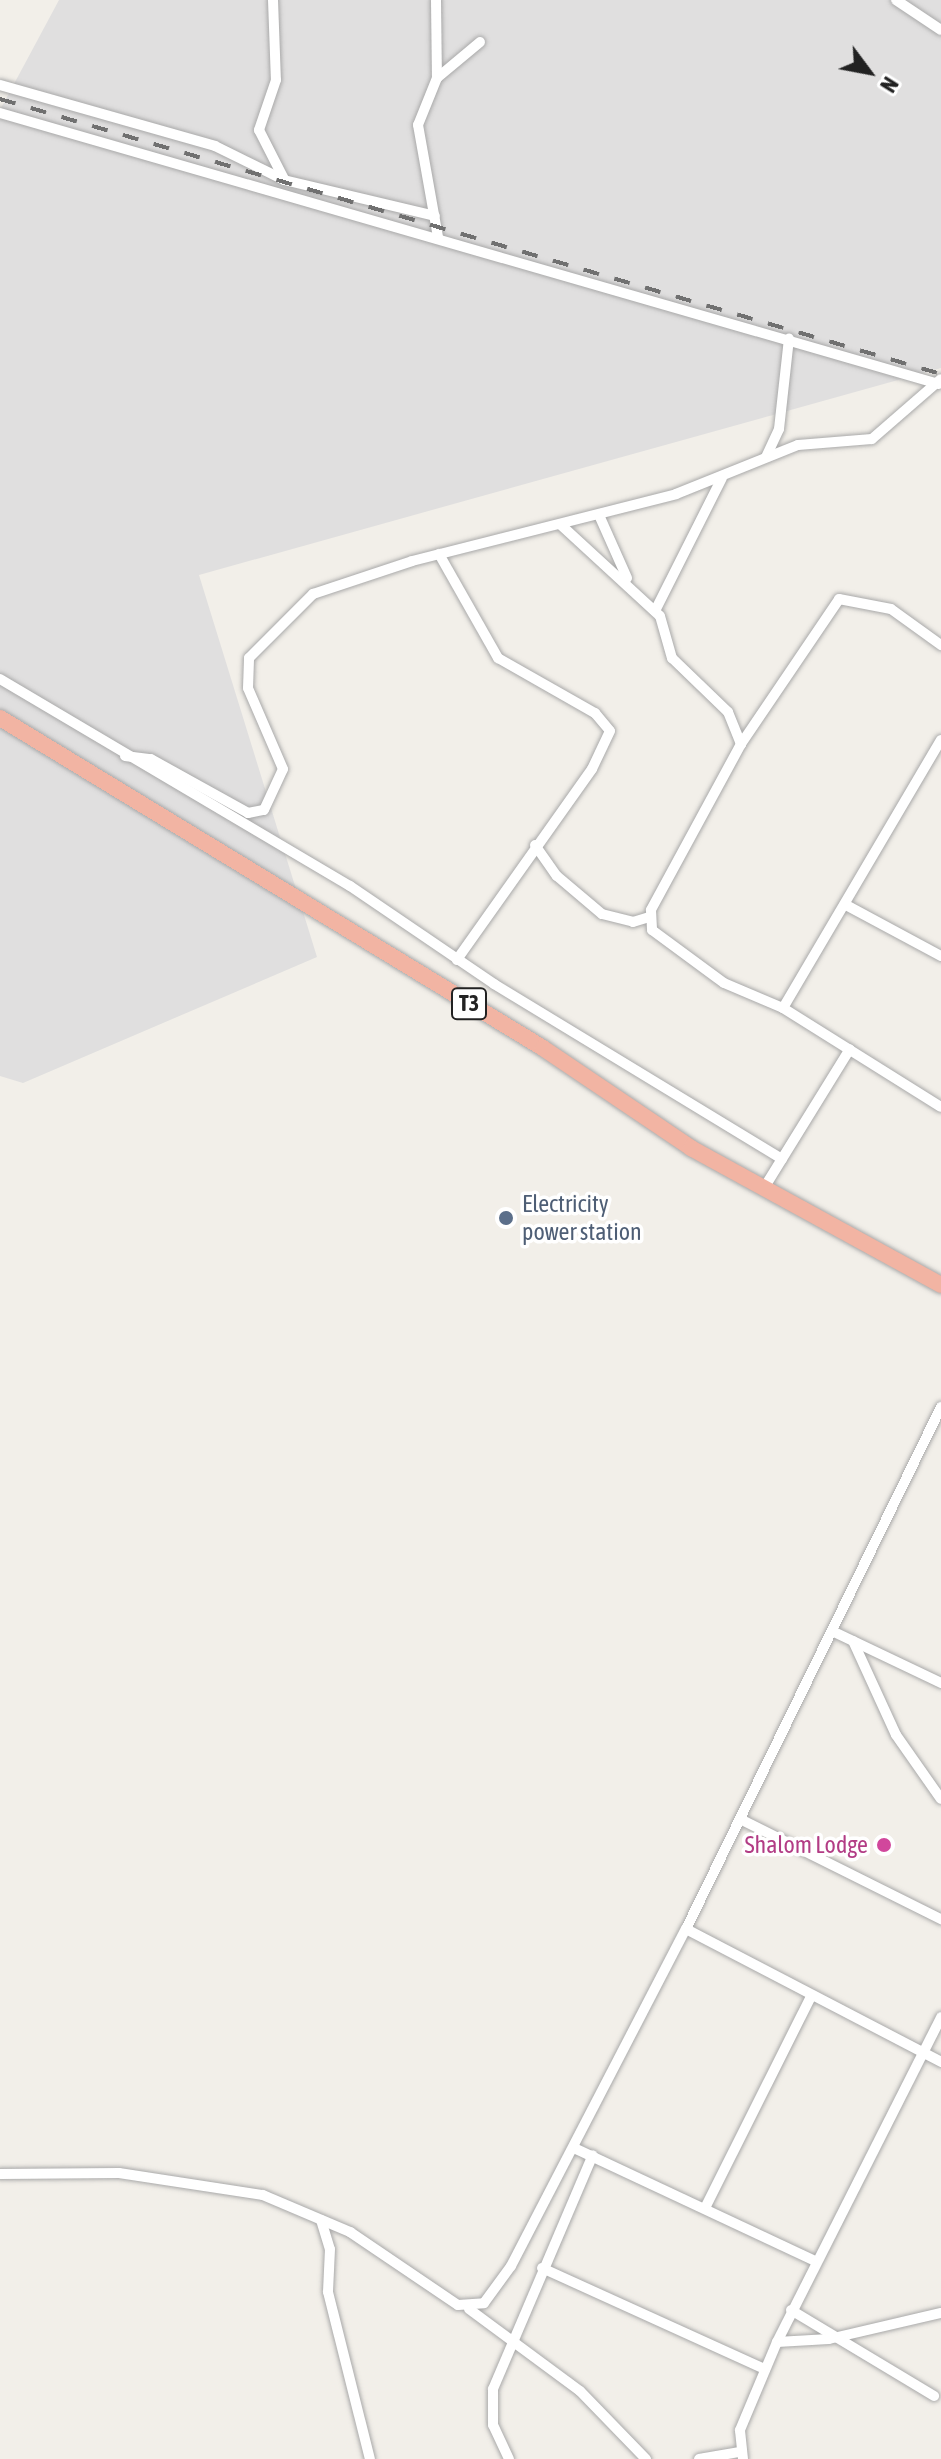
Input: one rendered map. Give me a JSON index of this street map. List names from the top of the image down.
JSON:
{
  "streets": {
    "highway": ["T3"]
  },
  "places": ["Electricity power station", "Shalom Lodge"],
  "north": "bottom right"
}
